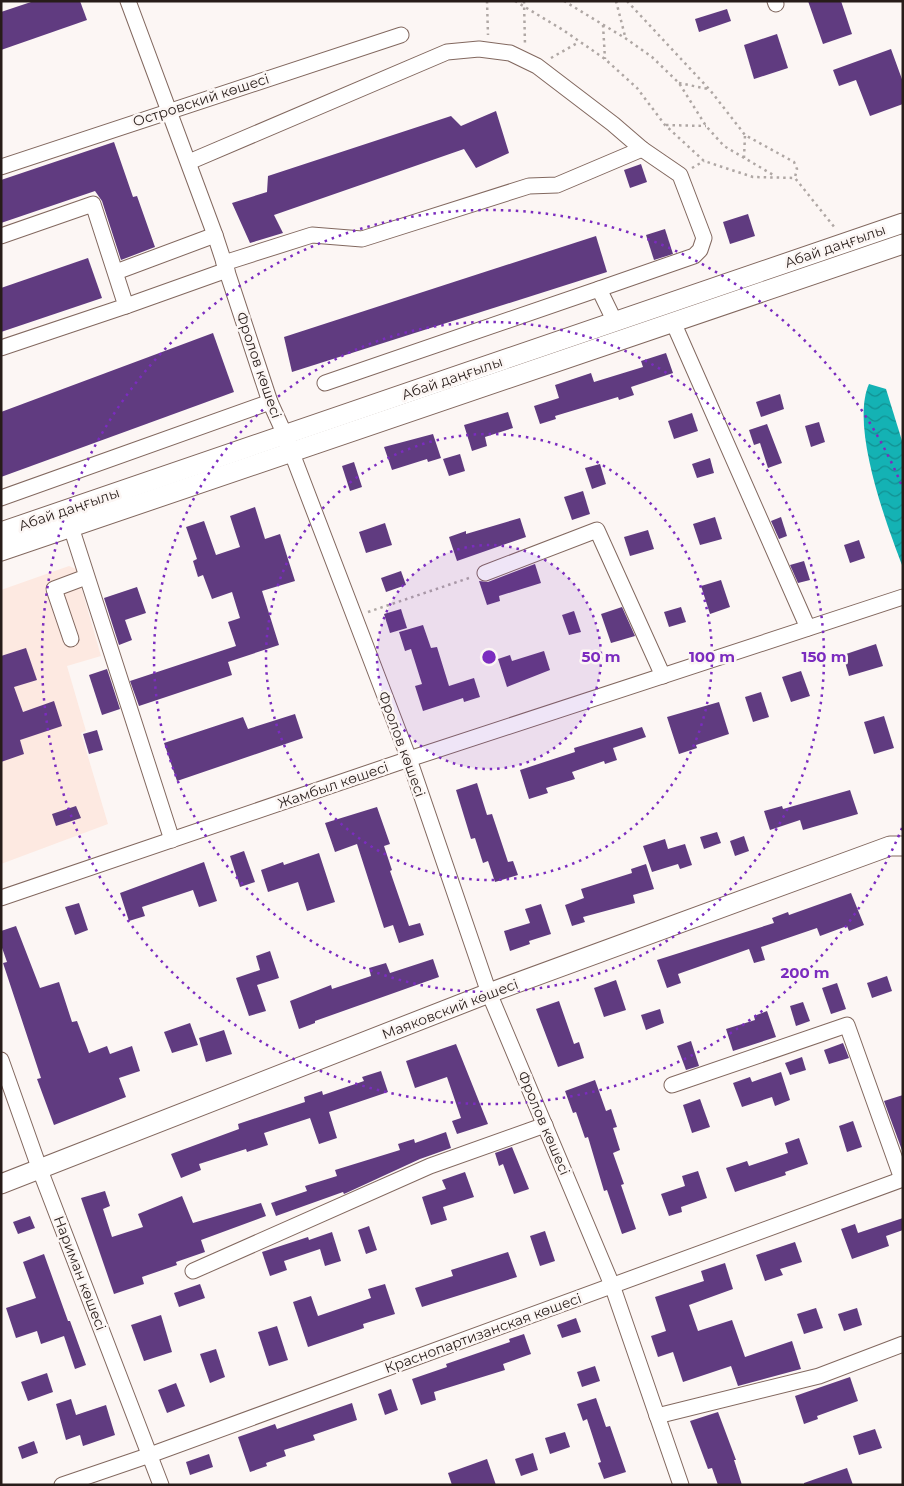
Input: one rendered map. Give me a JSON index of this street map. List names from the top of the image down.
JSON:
{
  "streets": {
    "main road": ["Абай даңғылы", "Маяковский көшесі"],
    "street": [
      "Островский көшесі",
      "Фролов көшесі",
      "Жамбыл көшесі",
      "Нариман көшесі",
      "Краснопартизанская көшесі"
    ]
  },
  "crossings": [
    ["Островский көшесі", "Фролов көшесі"],
    ["Абай даңғылы", "Фролов көшесі"],
    ["Фролов көшесі", "Жамбыл көшесі"],
    ["Фролов көшесі", "Маяковский көшесі"],
    ["Фролов көшесі", "Краснопартизанская көшесі"],
    ["Маяковский көшесі", "Нариман көшесі"],
    ["Нариман көшесі", "Краснопартизанская көшесі"]
  ],
  "rings": [
    "50 m",
    "100 m",
    "150 m",
    "200 m"
  ]
}
